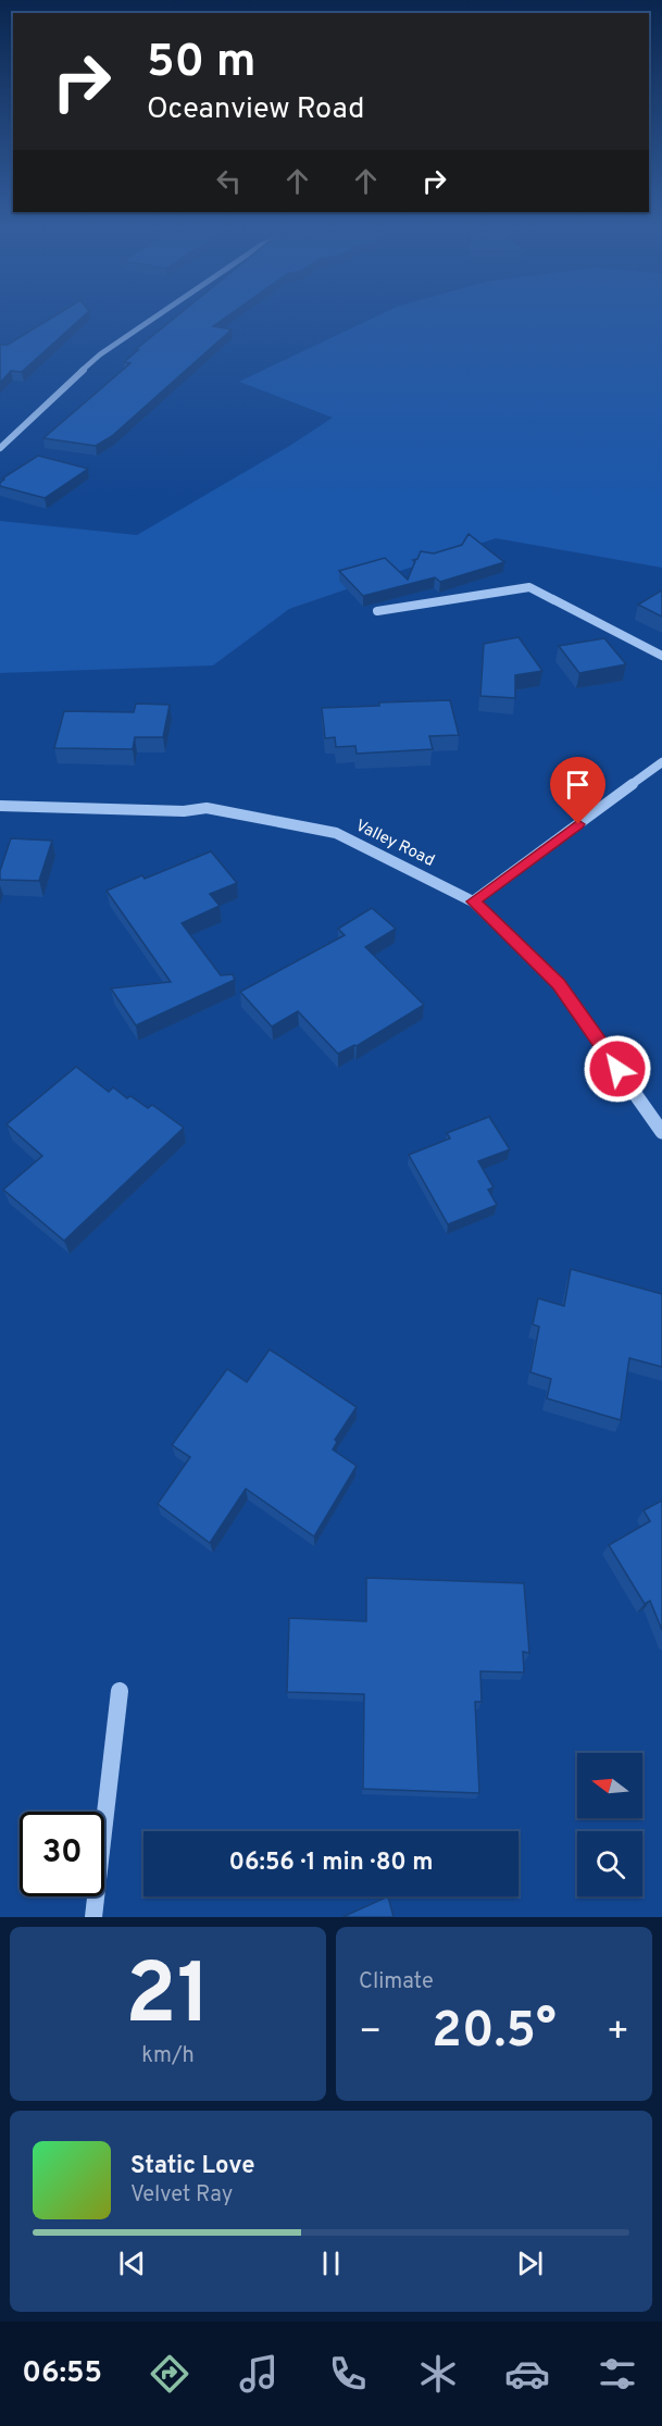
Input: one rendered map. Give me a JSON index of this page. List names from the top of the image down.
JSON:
{
  "streets": {
    "street": ["Valley Road"]
  },
  "north": "left",
  "page": {
    "turn": ["50 m", "Oceanview Road"],
    "limit": "30",
    "trip": "06:56 · 1 min · 80 m",
    "tile": [
      ["21", "km/h"],
      "Climate"
    ],
    "heat": ["−", "20.5°", "+"],
    "song": ["Static Love", "Velvet Ray"],
    "tabs": "06:55"
  }
}
